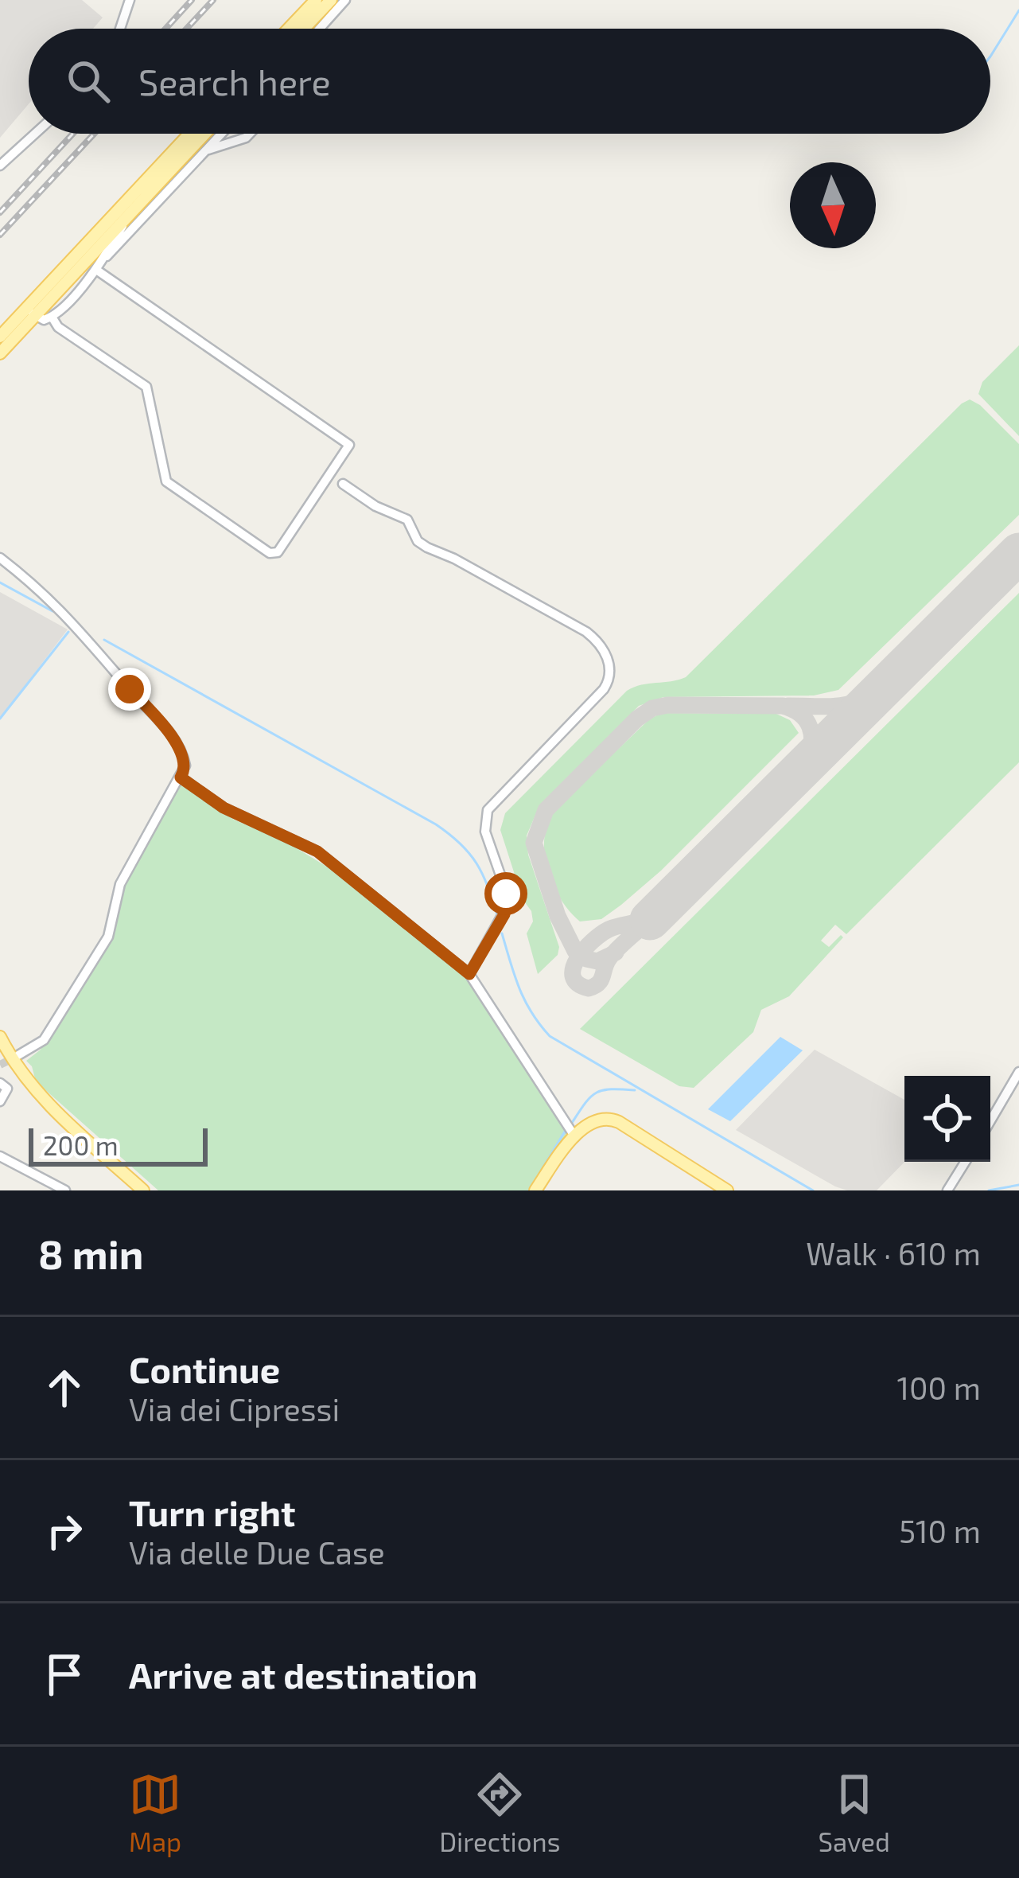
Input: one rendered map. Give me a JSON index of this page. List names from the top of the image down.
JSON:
{
  "scale_bar": "200 m",
  "north": "bottom",
  "page": {
    "search": "Search here",
    "scale": "200 m",
    "heading": ["8 min", "Walk · 610 m"],
    "list": [
      ["Continue", "Via dei Cipressi", "100 m"],
      ["Turn right", "Via delle Due Case", "510 m"],
      "Arrive at destination"
    ],
    "nav": ["Map", "Directions", "Saved"]
  }
}
